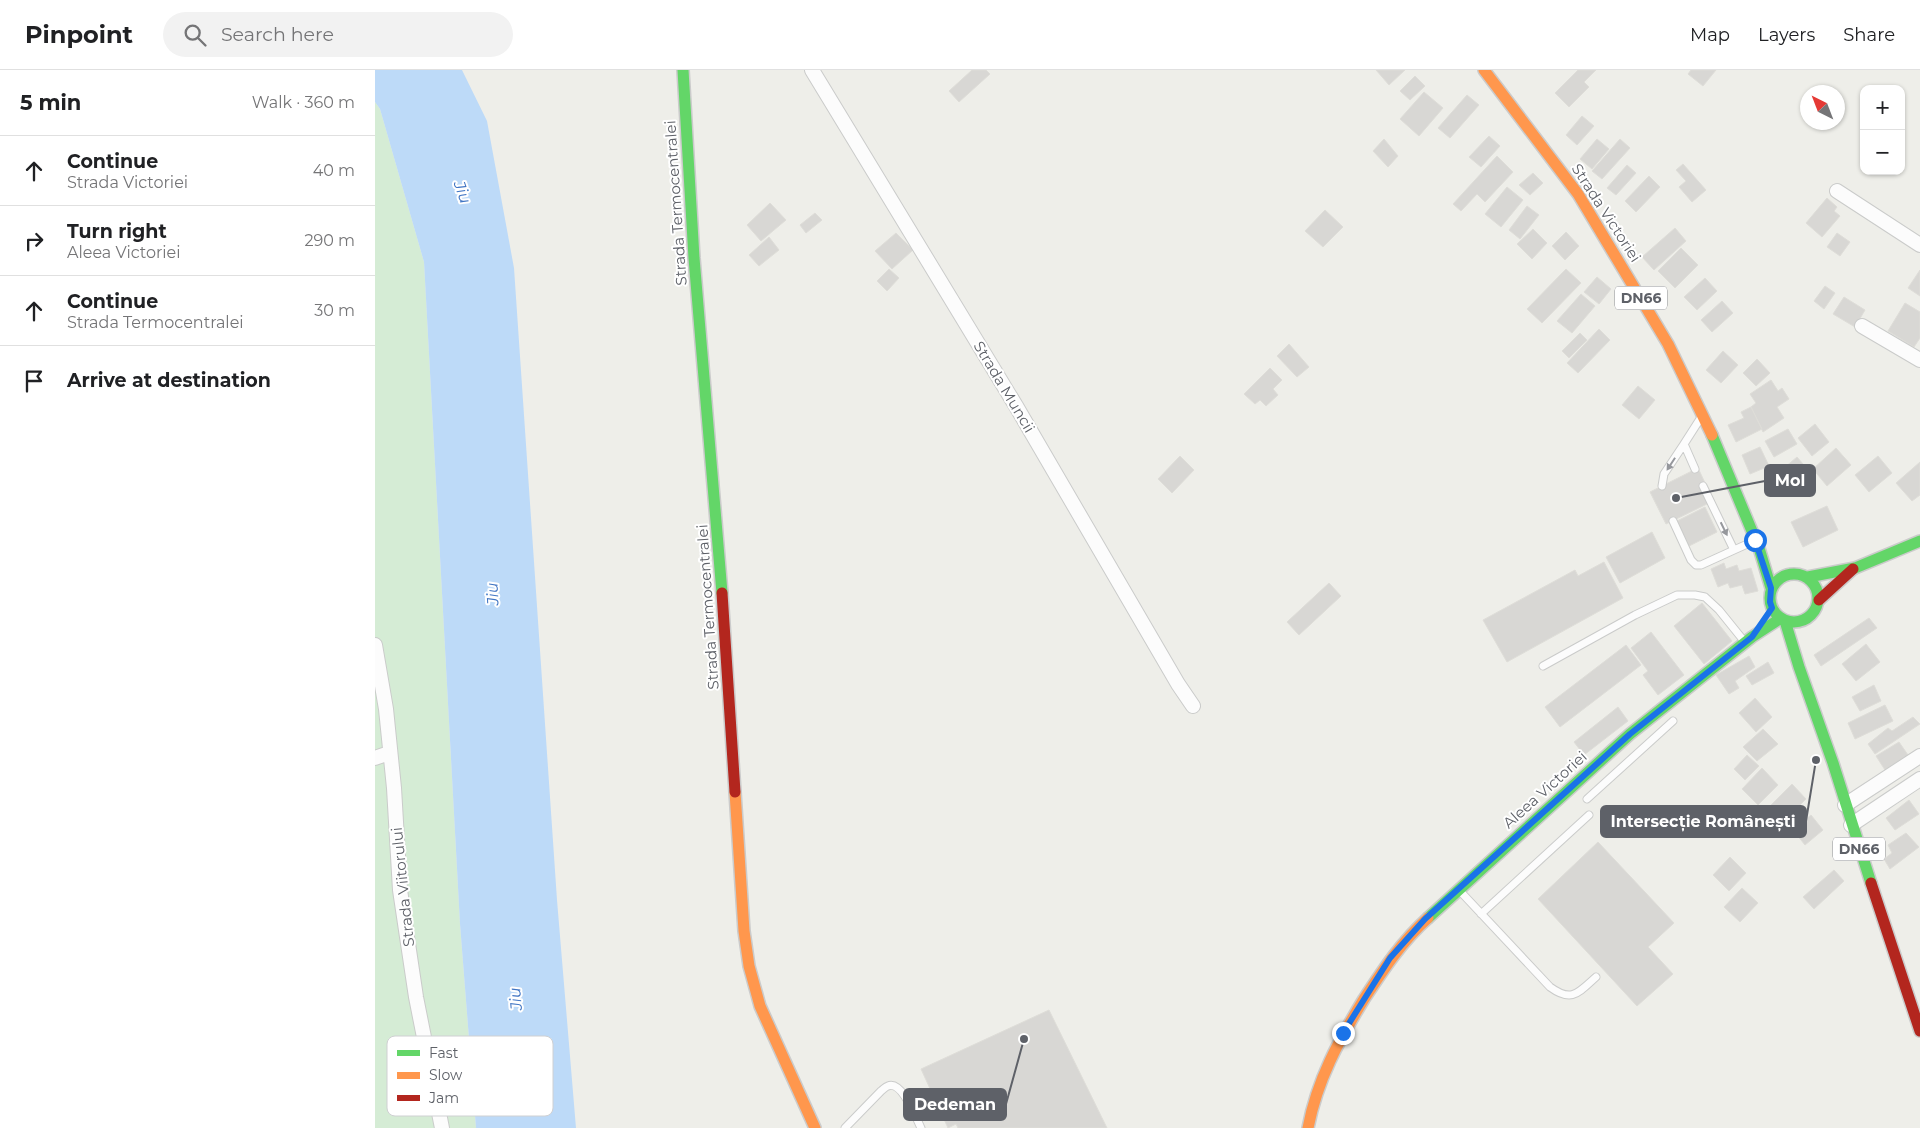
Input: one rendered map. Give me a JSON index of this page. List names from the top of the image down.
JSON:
{
  "streets": {
    "street": [
      "Strada Termocentralei",
      "Strada Victoriei",
      "DN66",
      "Strada Muncii",
      "Aleea Victoriei",
      "Strada Viitorului"
    ]
  },
  "crossings": [
    ["Strada Victoriei", "DN66"],
    ["Strada Victoriei", "Aleea Victoriei"],
    ["DN66", "Aleea Victoriei"]
  ],
  "water": ["Jiu"],
  "places": ["Mol", "Intersecție Românești", "Dedeman"],
  "legend": ["Fast", "Slow", "Jam"],
  "north": "top left",
  "page": {
    "header": "Pinpoint",
    "search": "Search here",
    "nav": ["Map", "Layers", "Share"],
    "heading": ["5 min", "Walk · 360 m"],
    "map_buttons": ["+", "−"],
    "list": [
      ["Continue", "Strada Victoriei", "40 m"],
      ["Turn right", "Aleea Victoriei", "290 m"],
      ["Continue", "Strada Termocentralei", "30 m"],
      "Arrive at destination"
    ]
  }
}
